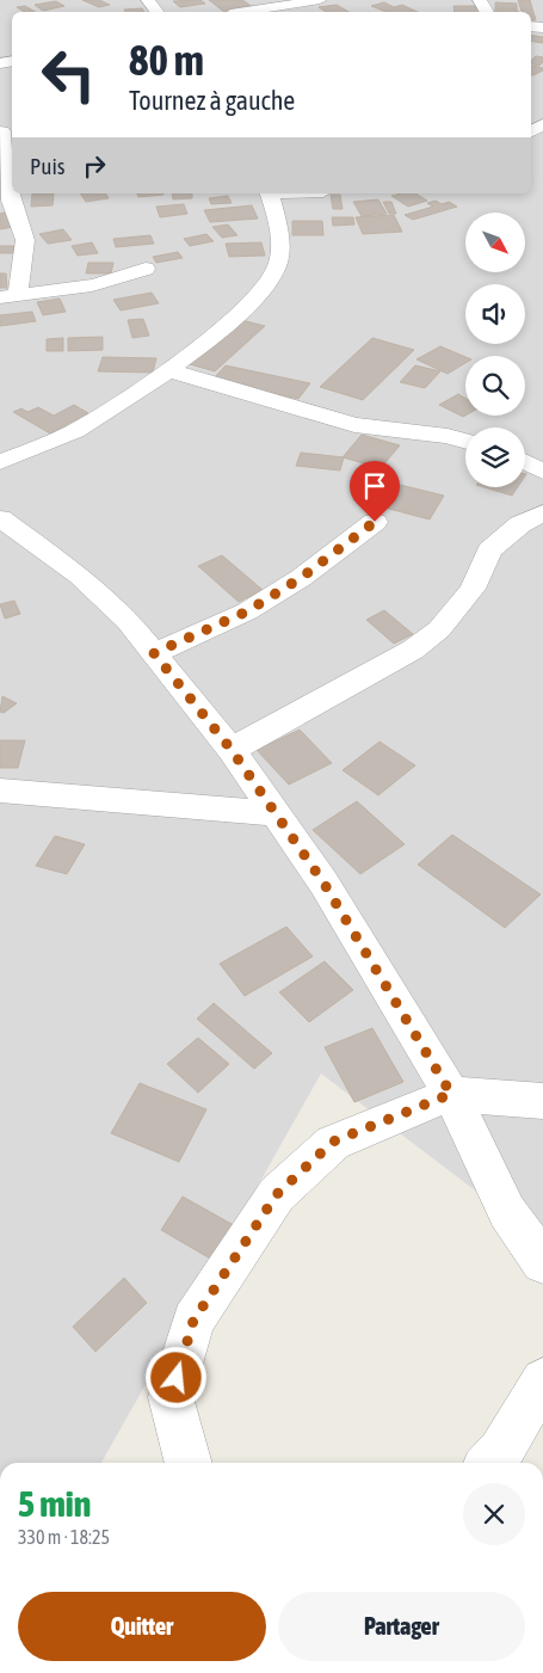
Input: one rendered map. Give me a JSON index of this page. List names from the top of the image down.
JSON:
{
  "north": "bottom right",
  "page": {
    "turn": ["80 m", "Tournez à gauche"],
    "then": "Puis",
    "heading": ["5 min", "330 m · 18:25"],
    "buttons": ["Quitter", "Partager"]
  }
}
